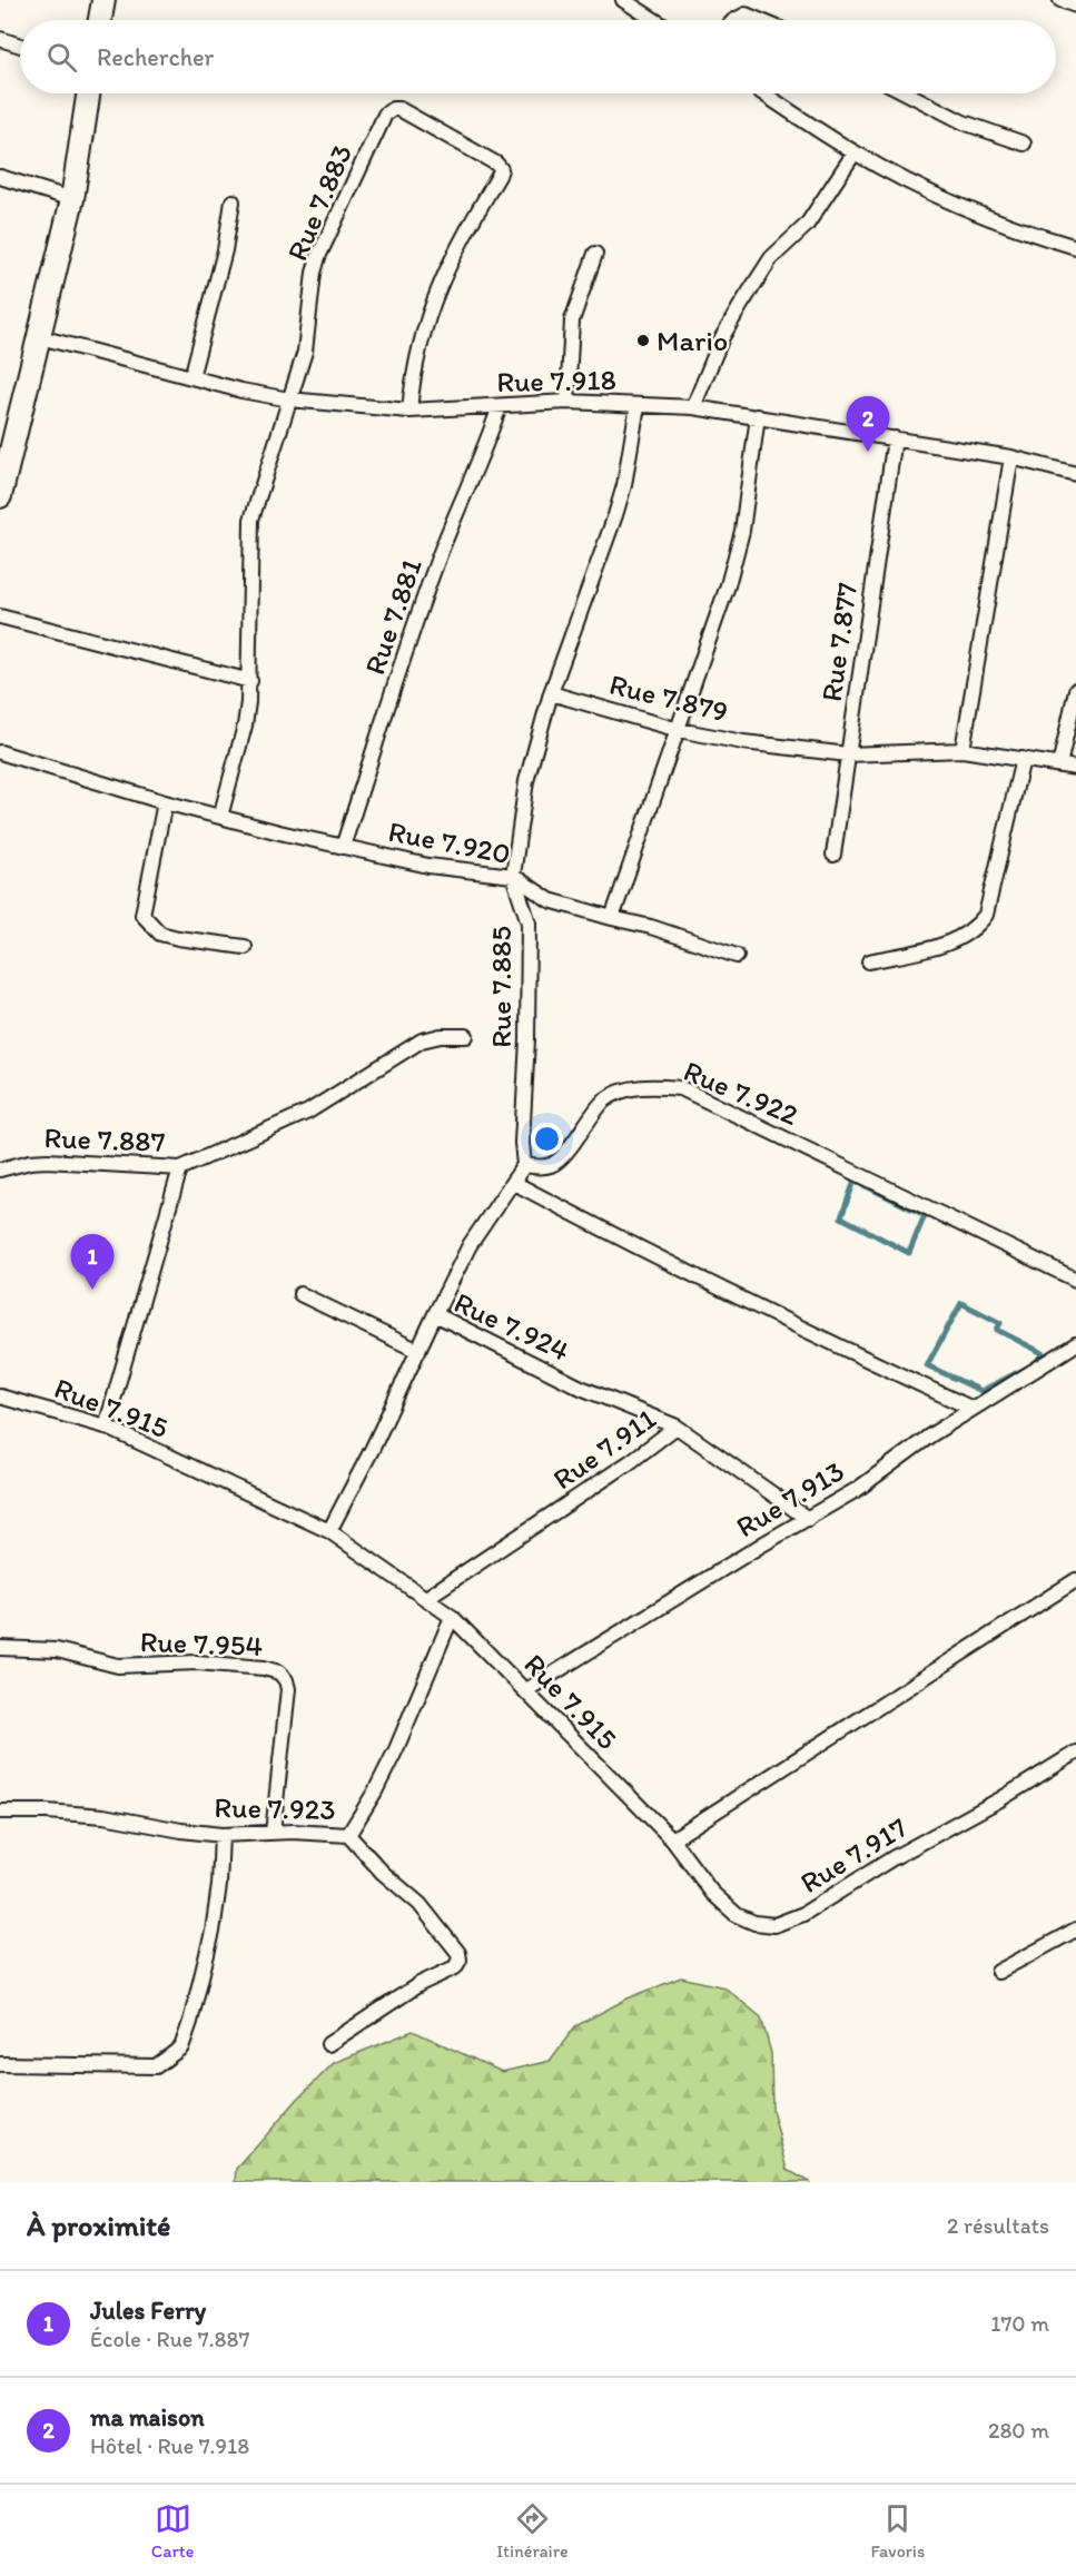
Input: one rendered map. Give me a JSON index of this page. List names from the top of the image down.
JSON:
{
  "streets": {
    "street": [
      "Rue 7.883",
      "Rue 7.918",
      "Rue 7.881",
      "Rue 7.877",
      "Rue 7.879",
      "Rue 7.920",
      "Rue 7.885",
      "Rue 7.922",
      "Rue 7.887",
      "Rue 7.924",
      "Rue 7.915",
      "Rue 7.911",
      "Rue 7.913",
      "Rue 7.954",
      "Rue 7.923",
      "Rue 7.917"
    ]
  },
  "crossings": [
    ["Rue 7.883", "Rue 7.918"],
    ["Rue 7.883", "Rue 7.920"],
    ["Rue 7.918", "Rue 7.881"],
    ["Rue 7.918", "Rue 7.877"],
    ["Rue 7.881", "Rue 7.920"],
    ["Rue 7.877", "Rue 7.879"],
    ["Rue 7.879", "Rue 7.885"],
    ["Rue 7.920", "Rue 7.885"],
    ["Rue 7.885", "Rue 7.922"],
    ["Rue 7.887", "Rue 7.915"],
    ["Rue 7.924", "Rue 7.915"],
    ["Rue 7.924", "Rue 7.911"],
    ["Rue 7.915", "Rue 7.911"],
    ["Rue 7.915", "Rue 7.913"],
    ["Rue 7.915", "Rue 7.923"],
    ["Rue 7.915", "Rue 7.917"],
    ["Rue 7.911", "Rue 7.913"],
    ["Rue 7.954", "Rue 7.923"]
  ],
  "places": ["Mario"],
  "page": {
    "search": "Rechercher",
    "pins": ["2", "1"],
    "heading": ["À proximité", "2 résultats"],
    "list": [
      {
        "mark": "1",
        "name": "Jules Ferry",
        "note": "École · Rue 7.887",
        "value": "170 m"
      },
      {
        "mark": "2",
        "name": "ma maison",
        "note": "Hôtel · Rue 7.918",
        "value": "280 m"
      }
    ],
    "nav": ["Carte", "Itinéraire", "Favoris"]
  }
}
